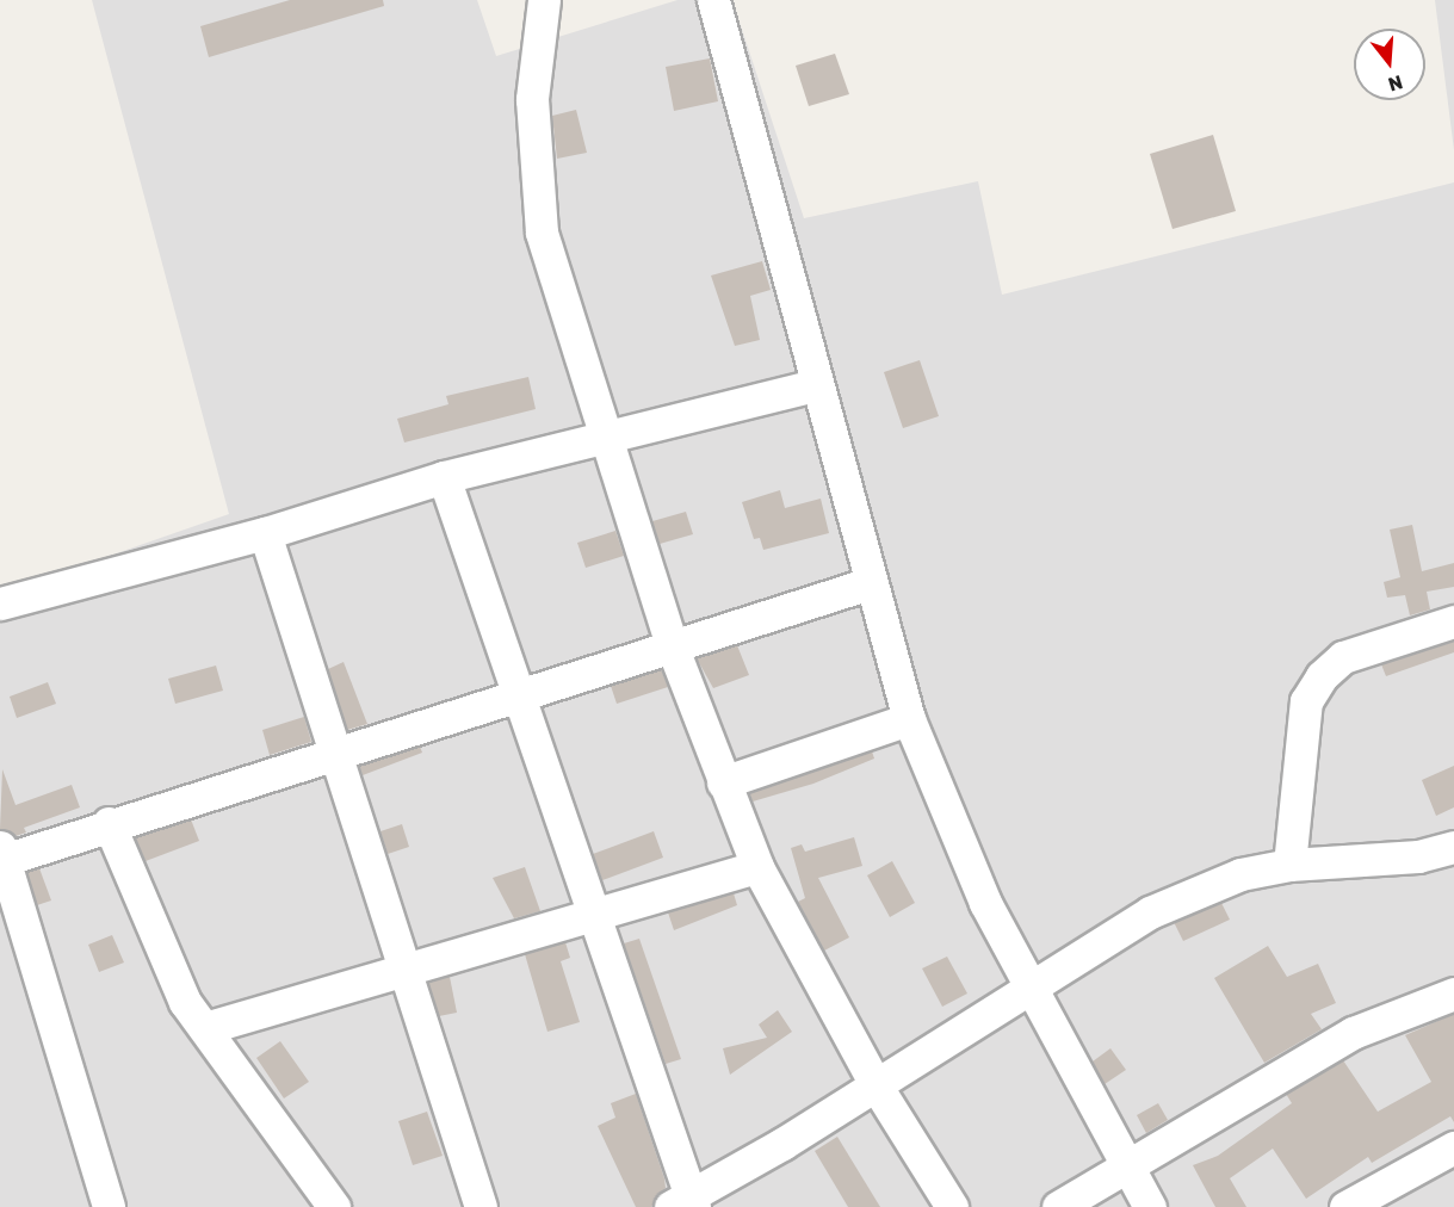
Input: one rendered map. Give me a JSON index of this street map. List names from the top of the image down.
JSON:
{
  "north": "bottom"
}
